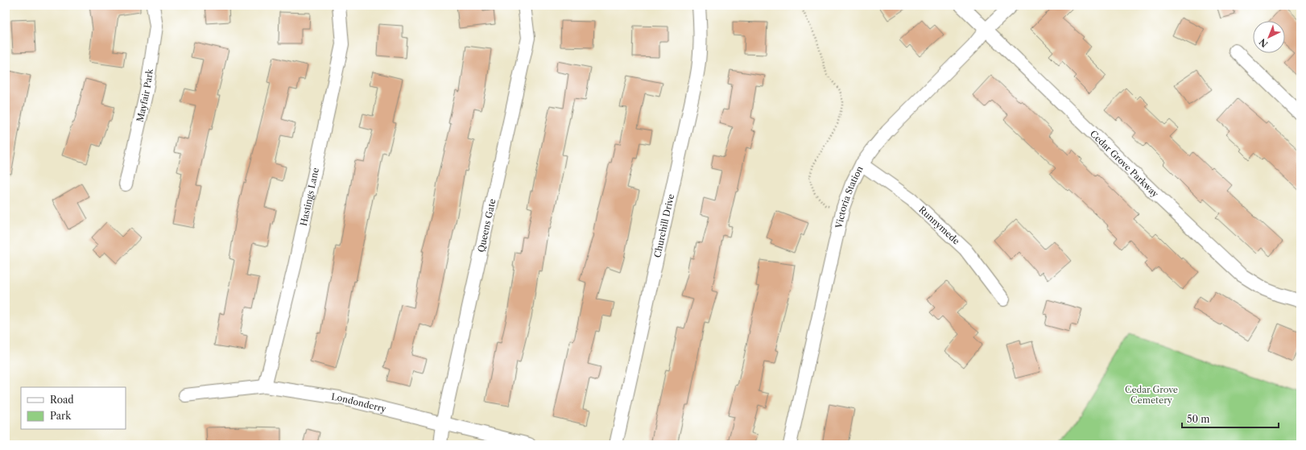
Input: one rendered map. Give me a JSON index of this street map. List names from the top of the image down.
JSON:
{
  "streets": {
    "street": [
      "Mayfair Park",
      "Cedar Grove Parkway",
      "Hastings Lane",
      "Victoria Station",
      "Queens Gate",
      "Churchill Drive",
      "Runnymede",
      "Londonderry"
    ]
  },
  "crossings": [
    ["Cedar Grove Parkway", "Victoria Station"],
    ["Hastings Lane", "Londonderry"],
    ["Victoria Station", "Runnymede"],
    ["Queens Gate", "Londonderry"]
  ],
  "parks": ["Cedar Grove Cemetery"],
  "legend": ["Road", "Park"],
  "scale_bar": "50 m",
  "north": "bottom left"
}
